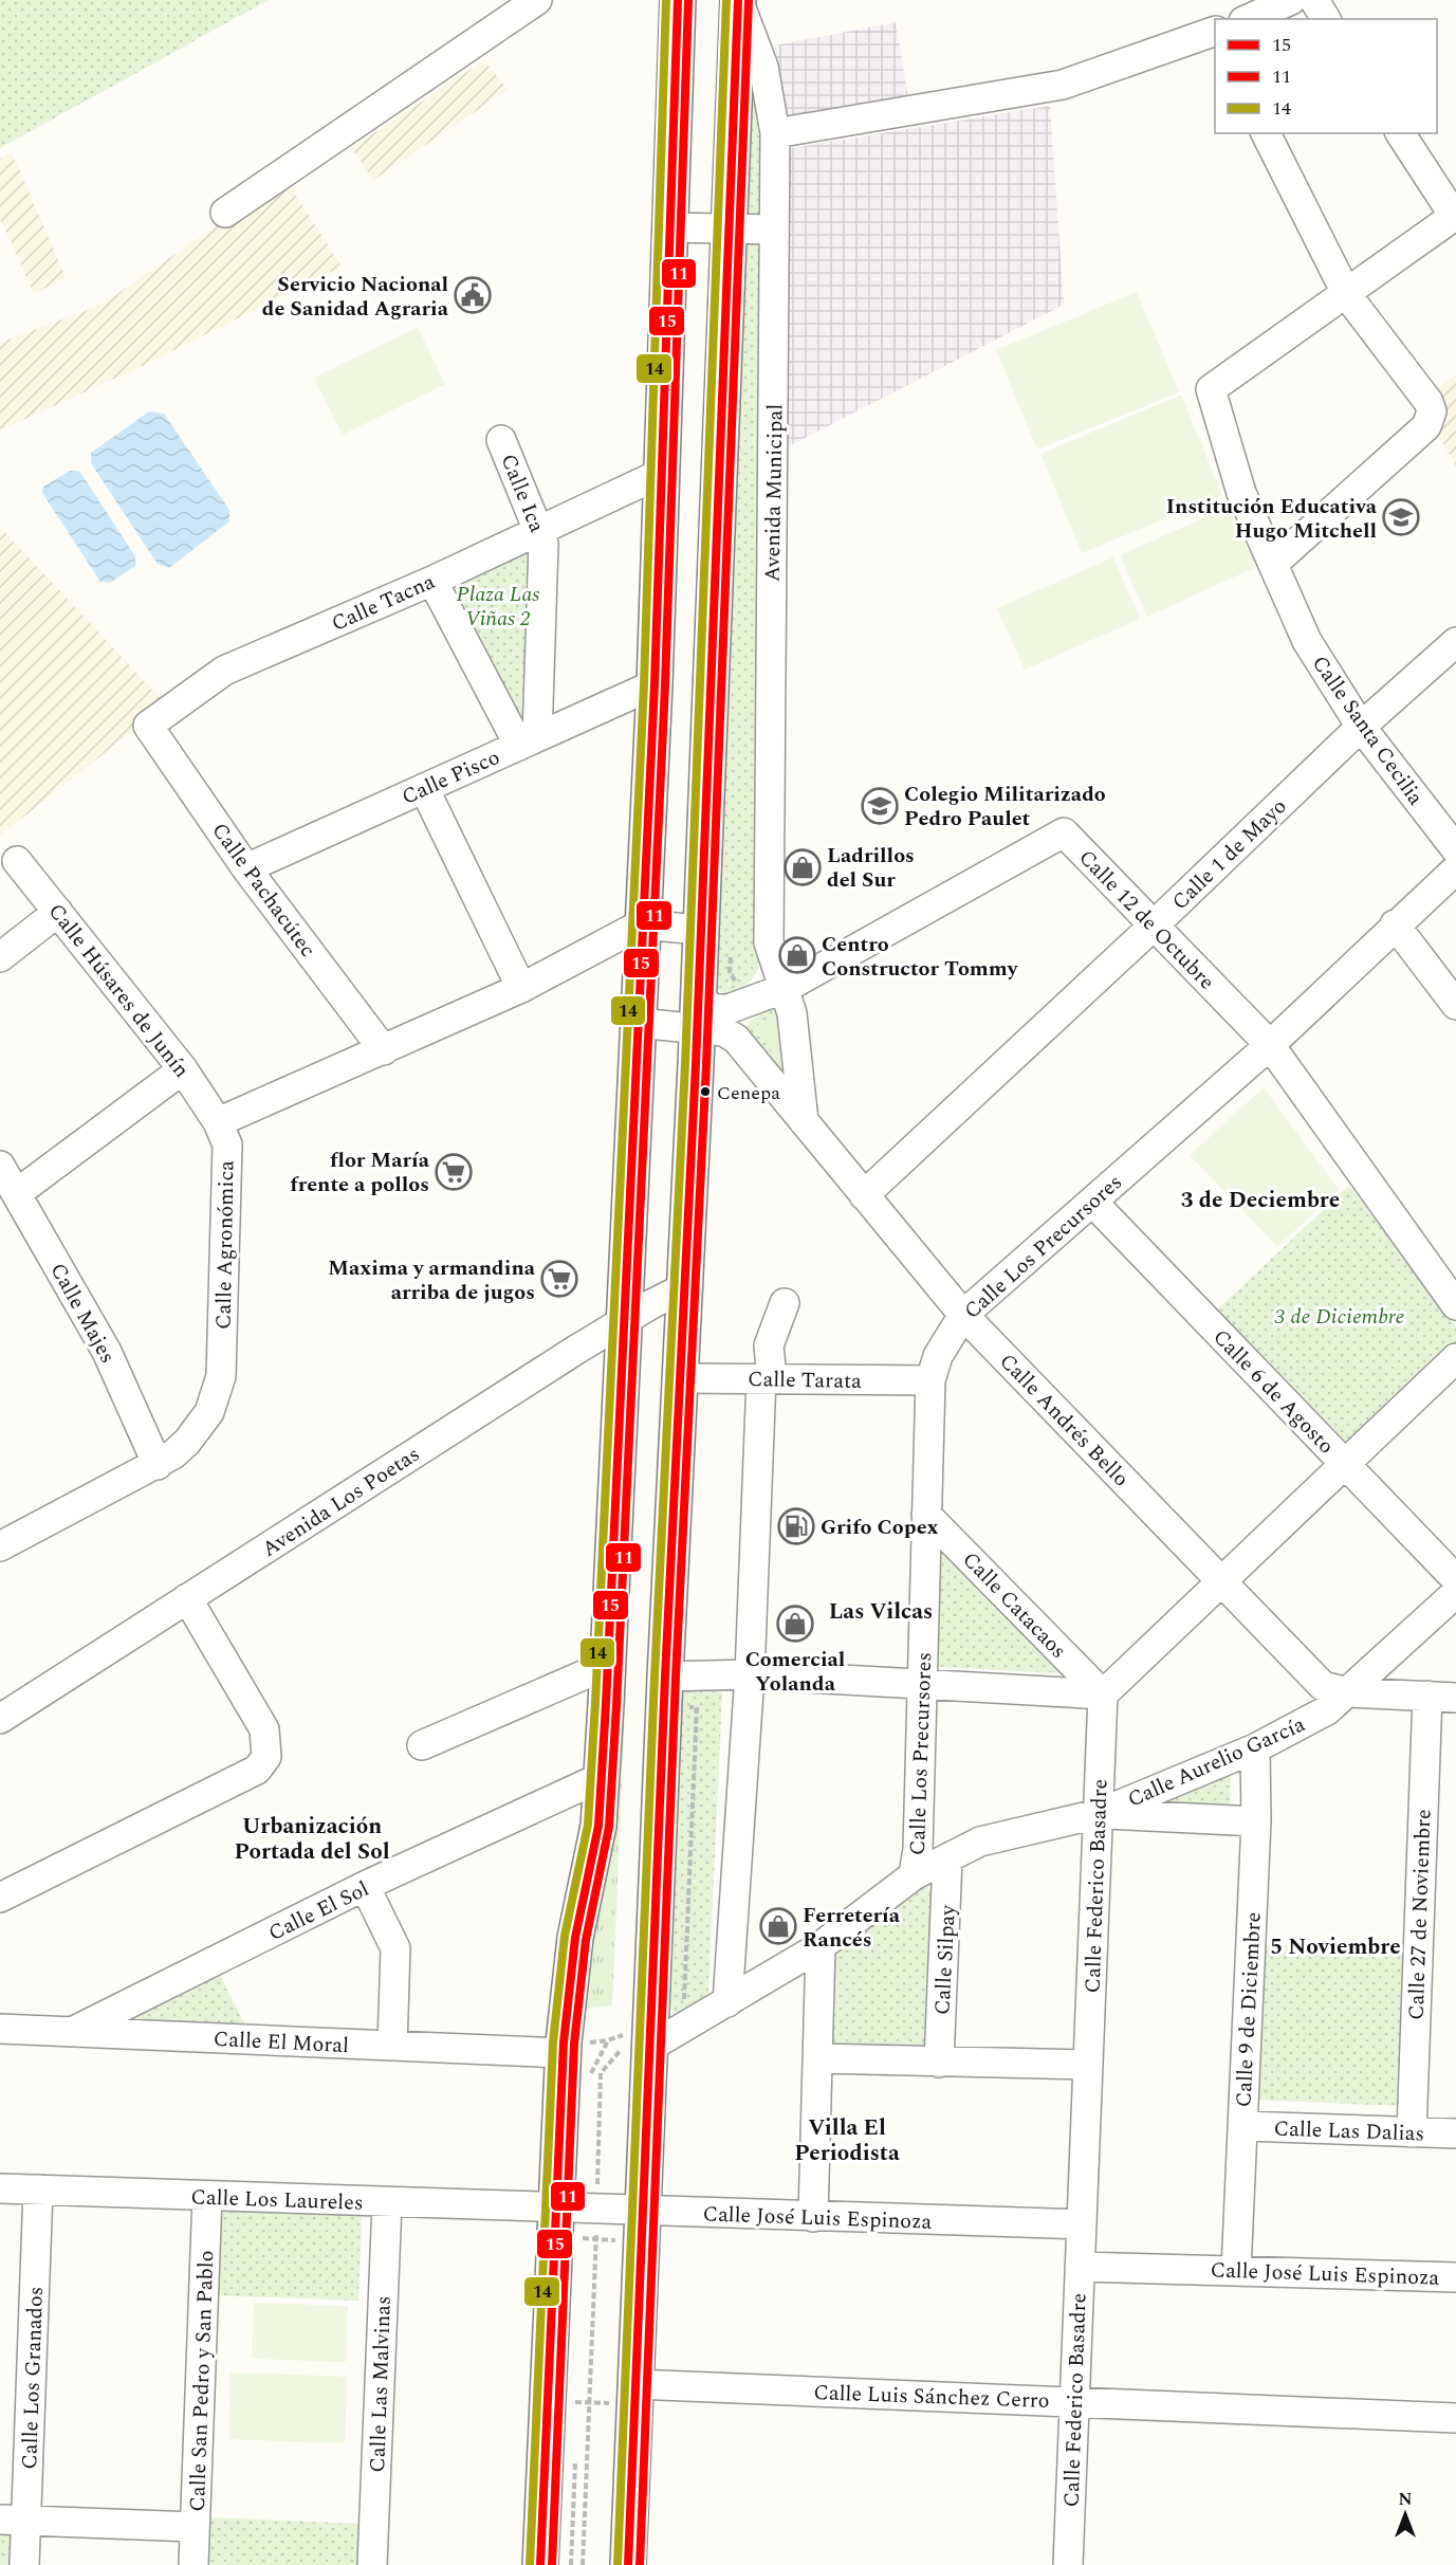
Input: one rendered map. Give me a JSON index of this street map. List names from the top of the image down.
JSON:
{
  "streets": {
    "main road": ["Avenida Municipal"],
    "street": [
      "Calle Ica",
      "Calle Tacna",
      "Calle Santa Cecilia",
      "Calle Pisco",
      "Calle 1 de Mayo",
      "Calle Pachacútec",
      "Calle 12 de Octubre",
      "Calle Húsares de Junín",
      "Calle Agronómica",
      "Calle Los Precursores",
      "Calle Majes",
      "Calle Tarata",
      "Calle 6 de Agosto",
      "Calle Andrés Bello",
      "Avenida Los Poetas",
      "Calle Catacaos",
      "Calle Aurelio García",
      "Calle Federico Basadre",
      "Calle El Sol",
      "Calle 27 de Noviembre",
      "Calle Silpay",
      "Calle 9 de Diciembre",
      "Calle El Moral",
      "Calle Las Dalias",
      "Calle Los Laureles",
      "Calle José Luis Espinoza",
      "Calle Los Granados",
      "Calle San Pedro y San Pablo",
      "Calle Las Malvinas",
      "Calle Luis Sánchez Cerro"
    ]
  },
  "crossings": [
    ["Calle Ica", "Calle Tacna"],
    ["Calle Ica", "Calle Pisco"],
    ["Avenida Municipal", "Calle 12 de Octubre"],
    ["Avenida Municipal", "Calle Tarata"],
    ["Avenida Municipal", "Calle Andrés Bello"],
    ["Avenida Municipal", "Avenida Los Poetas"],
    ["Avenida Municipal", "Calle Aurelio García"],
    ["Avenida Municipal", "Calle José Luis Espinoza"],
    ["Avenida Municipal", "Calle Luis Sánchez Cerro"],
    ["Calle Tacna", "Calle Pachacútec"],
    ["Calle Santa Cecilia", "Calle 1 de Mayo"],
    ["Calle Pisco", "Calle Pachacútec"],
    ["Calle 1 de Mayo", "Calle 12 de Octubre"],
    ["Calle 1 de Mayo", "Calle Andrés Bello"],
    ["Calle 12 de Octubre", "Calle Los Precursores"],
    ["Calle 12 de Octubre", "Calle Andrés Bello"],
    ["Calle Húsares de Junín", "Calle Agronómica"],
    ["Calle Agronómica", "Calle Majes"],
    ["Calle Los Precursores", "Calle Tarata"],
    ["Calle Los Precursores", "Calle 6 de Agosto"],
    ["Calle Los Precursores", "Calle Andrés Bello"],
    ["Calle Los Precursores", "Calle Catacaos"],
    ["Calle Los Precursores", "Calle Aurelio García"],
    ["Calle Andrés Bello", "Calle Aurelio García"],
    ["Calle Andrés Bello", "Calle 27 de Noviembre"],
    ["Calle Catacaos", "Calle Federico Basadre"],
    ["Calle Aurelio García", "Calle Federico Basadre"],
    ["Calle Aurelio García", "Calle Silpay"],
    ["Calle Aurelio García", "Calle 9 de Diciembre"],
    ["Calle Federico Basadre", "Calle José Luis Espinoza"],
    ["Calle Federico Basadre", "Calle Luis Sánchez Cerro"],
    ["Calle El Sol", "Calle El Moral"],
    ["Calle 27 de Noviembre", "Calle Las Dalias"],
    ["Calle 9 de Diciembre", "Calle Las Dalias"],
    ["Calle 9 de Diciembre", "Calle José Luis Espinoza"],
    ["Calle Los Laureles", "Calle José Luis Espinoza"],
    ["Calle Los Laureles", "Calle Los Granados"],
    ["Calle Los Laureles", "Calle San Pedro y San Pablo"],
    ["Calle Los Laureles", "Calle Las Malvinas"]
  ],
  "districts": [
    "3 de Deciembre",
    "Las Vilcas",
    "Urbanización Portada del Sol",
    "5 Noviembre",
    "Villa El Periodista"
  ],
  "parks": ["Plaza Las Viñas 2", "3 de Diciembre"],
  "places": {
    "public building": ["Servicio Nacional de Sanidad Agraria"],
    "school or university": ["Institución Educativa Hugo Mitchell", "Colegio Militarizado Pedro Paulet"],
    "shop": [
      "Ladrillos del Sur",
      "Centro Constructor Tommy",
      "Comercial Yolanda",
      "Ferretería Rancés"
    ],
    "other": ["Cenepa"],
    "supermarket": ["flor María frente a pollos", "Maxima y armandina arriba de jugos"],
    "fuel station": ["Grifo Copex"]
  },
  "lines": ["transit line 15", "transit line 11", "transit line 14"],
  "legend": ["15", "11", "14"],
  "north": "top"
}
